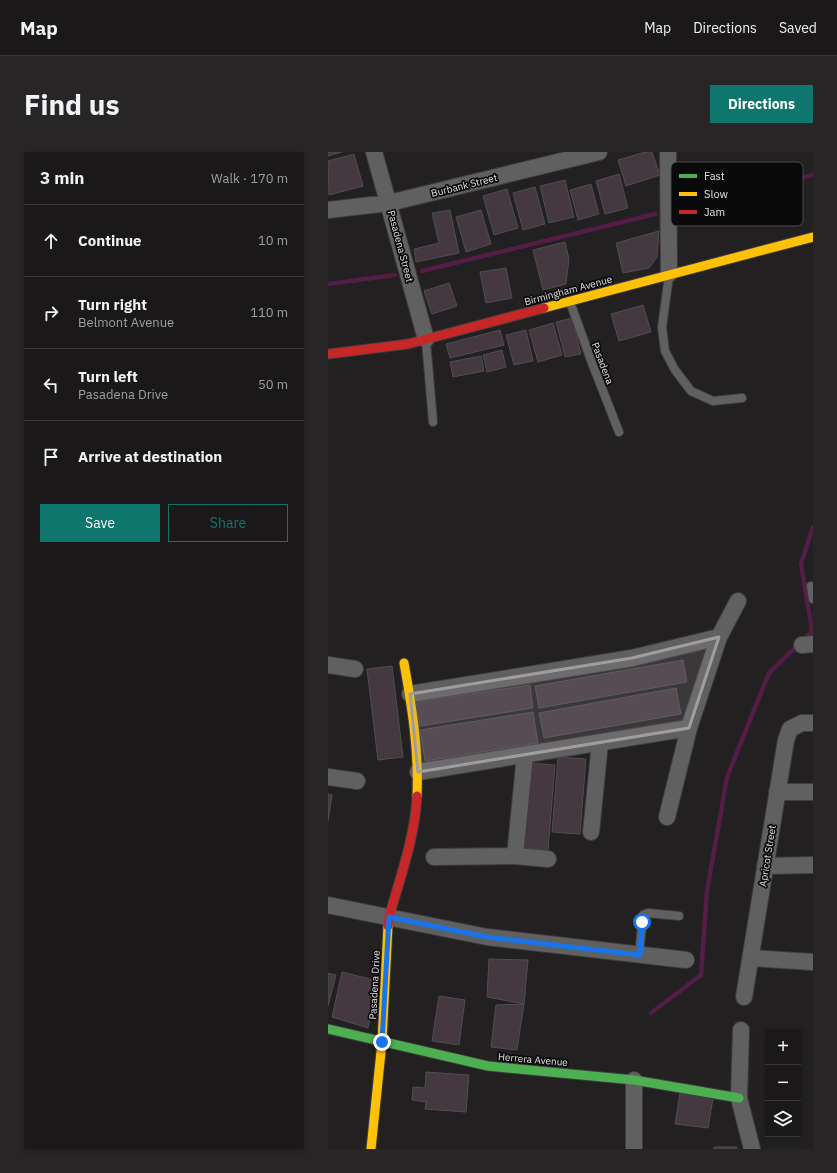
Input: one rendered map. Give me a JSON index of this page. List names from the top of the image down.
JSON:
{
  "streets": {
    "street": [
      "Burbank Street",
      "Pasadena Street",
      "Birmingham Avenue",
      "Apricot Street",
      "Pasadena Drive",
      "Herrera Avenue"
    ],
    "lane": ["Pasadena"]
  },
  "crossings": [
    ["Burbank Street", "Pasadena Street"],
    ["Pasadena Street", "Birmingham Avenue"],
    ["Birmingham Avenue", "Pasadena"],
    ["Pasadena Drive", "Herrera Avenue"]
  ],
  "legend": ["Fast", "Slow", "Jam"],
  "page": {
    "header": "Map",
    "nav": ["Map", "Directions", "Saved"],
    "buttons": [
      "Directions",
      ["Save", "Share"]
    ],
    "title": "Find us",
    "heading": ["3 min", "Walk · 170 m"],
    "list": [
      ["Continue", "10 m"],
      ["Turn right", "Belmont Avenue", "110 m"],
      ["Turn left", "Pasadena Drive", "50 m"],
      "Arrive at destination"
    ],
    "map_buttons": ["+", "−"]
  }
}
